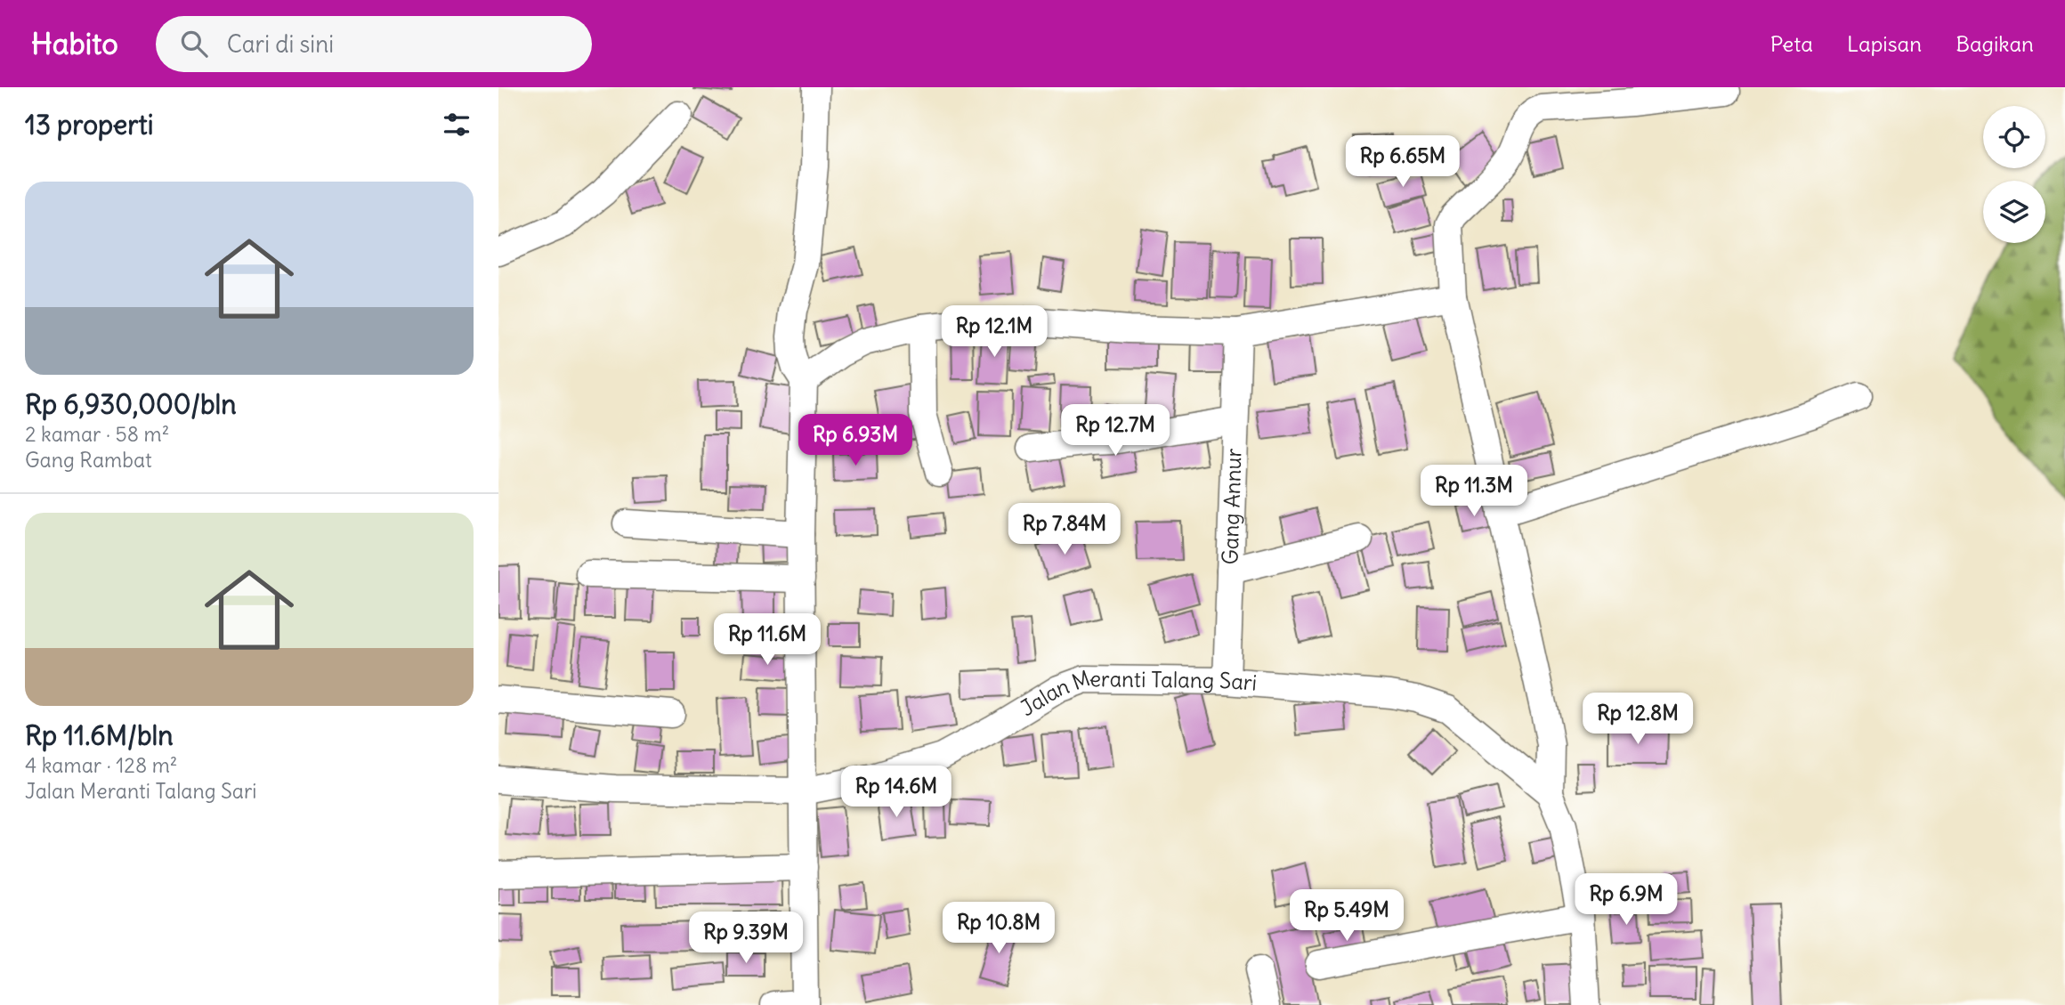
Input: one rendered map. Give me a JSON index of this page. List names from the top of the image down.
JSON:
{
  "streets": {
    "street": ["Gang Annur", "Jalan Meranti Talang Sari"]
  },
  "crossings": [
    ["Gang Annur", "Jalan Meranti Talang Sari"]
  ],
  "page": {
    "header": "Habito",
    "search": "Cari di sini",
    "nav": ["Peta", "Lapisan", "Bagikan"],
    "heading": "13 properti",
    "price": [
      "Rp 6.65M",
      "Rp 12.1M",
      "Rp 12.7M",
      "Rp 6.93M",
      "Rp 11.3M",
      "Rp 7.84M",
      "Rp 11.6M",
      "Rp 12.8M",
      "Rp 14.6M",
      "Rp 6.9M",
      "Rp 5.49M",
      "Rp 10.8M",
      "Rp 9.39M"
    ],
    "list": [
      {
        "name": "Rp 6,930,000/bln",
        "note": "2 kamar · 58 m² · Gang Rambat"
      },
      {
        "name": "Rp 11.6M/bln",
        "note": "4 kamar · 128 m² · Jalan Meranti Talang Sari"
      }
    ]
  }
}
